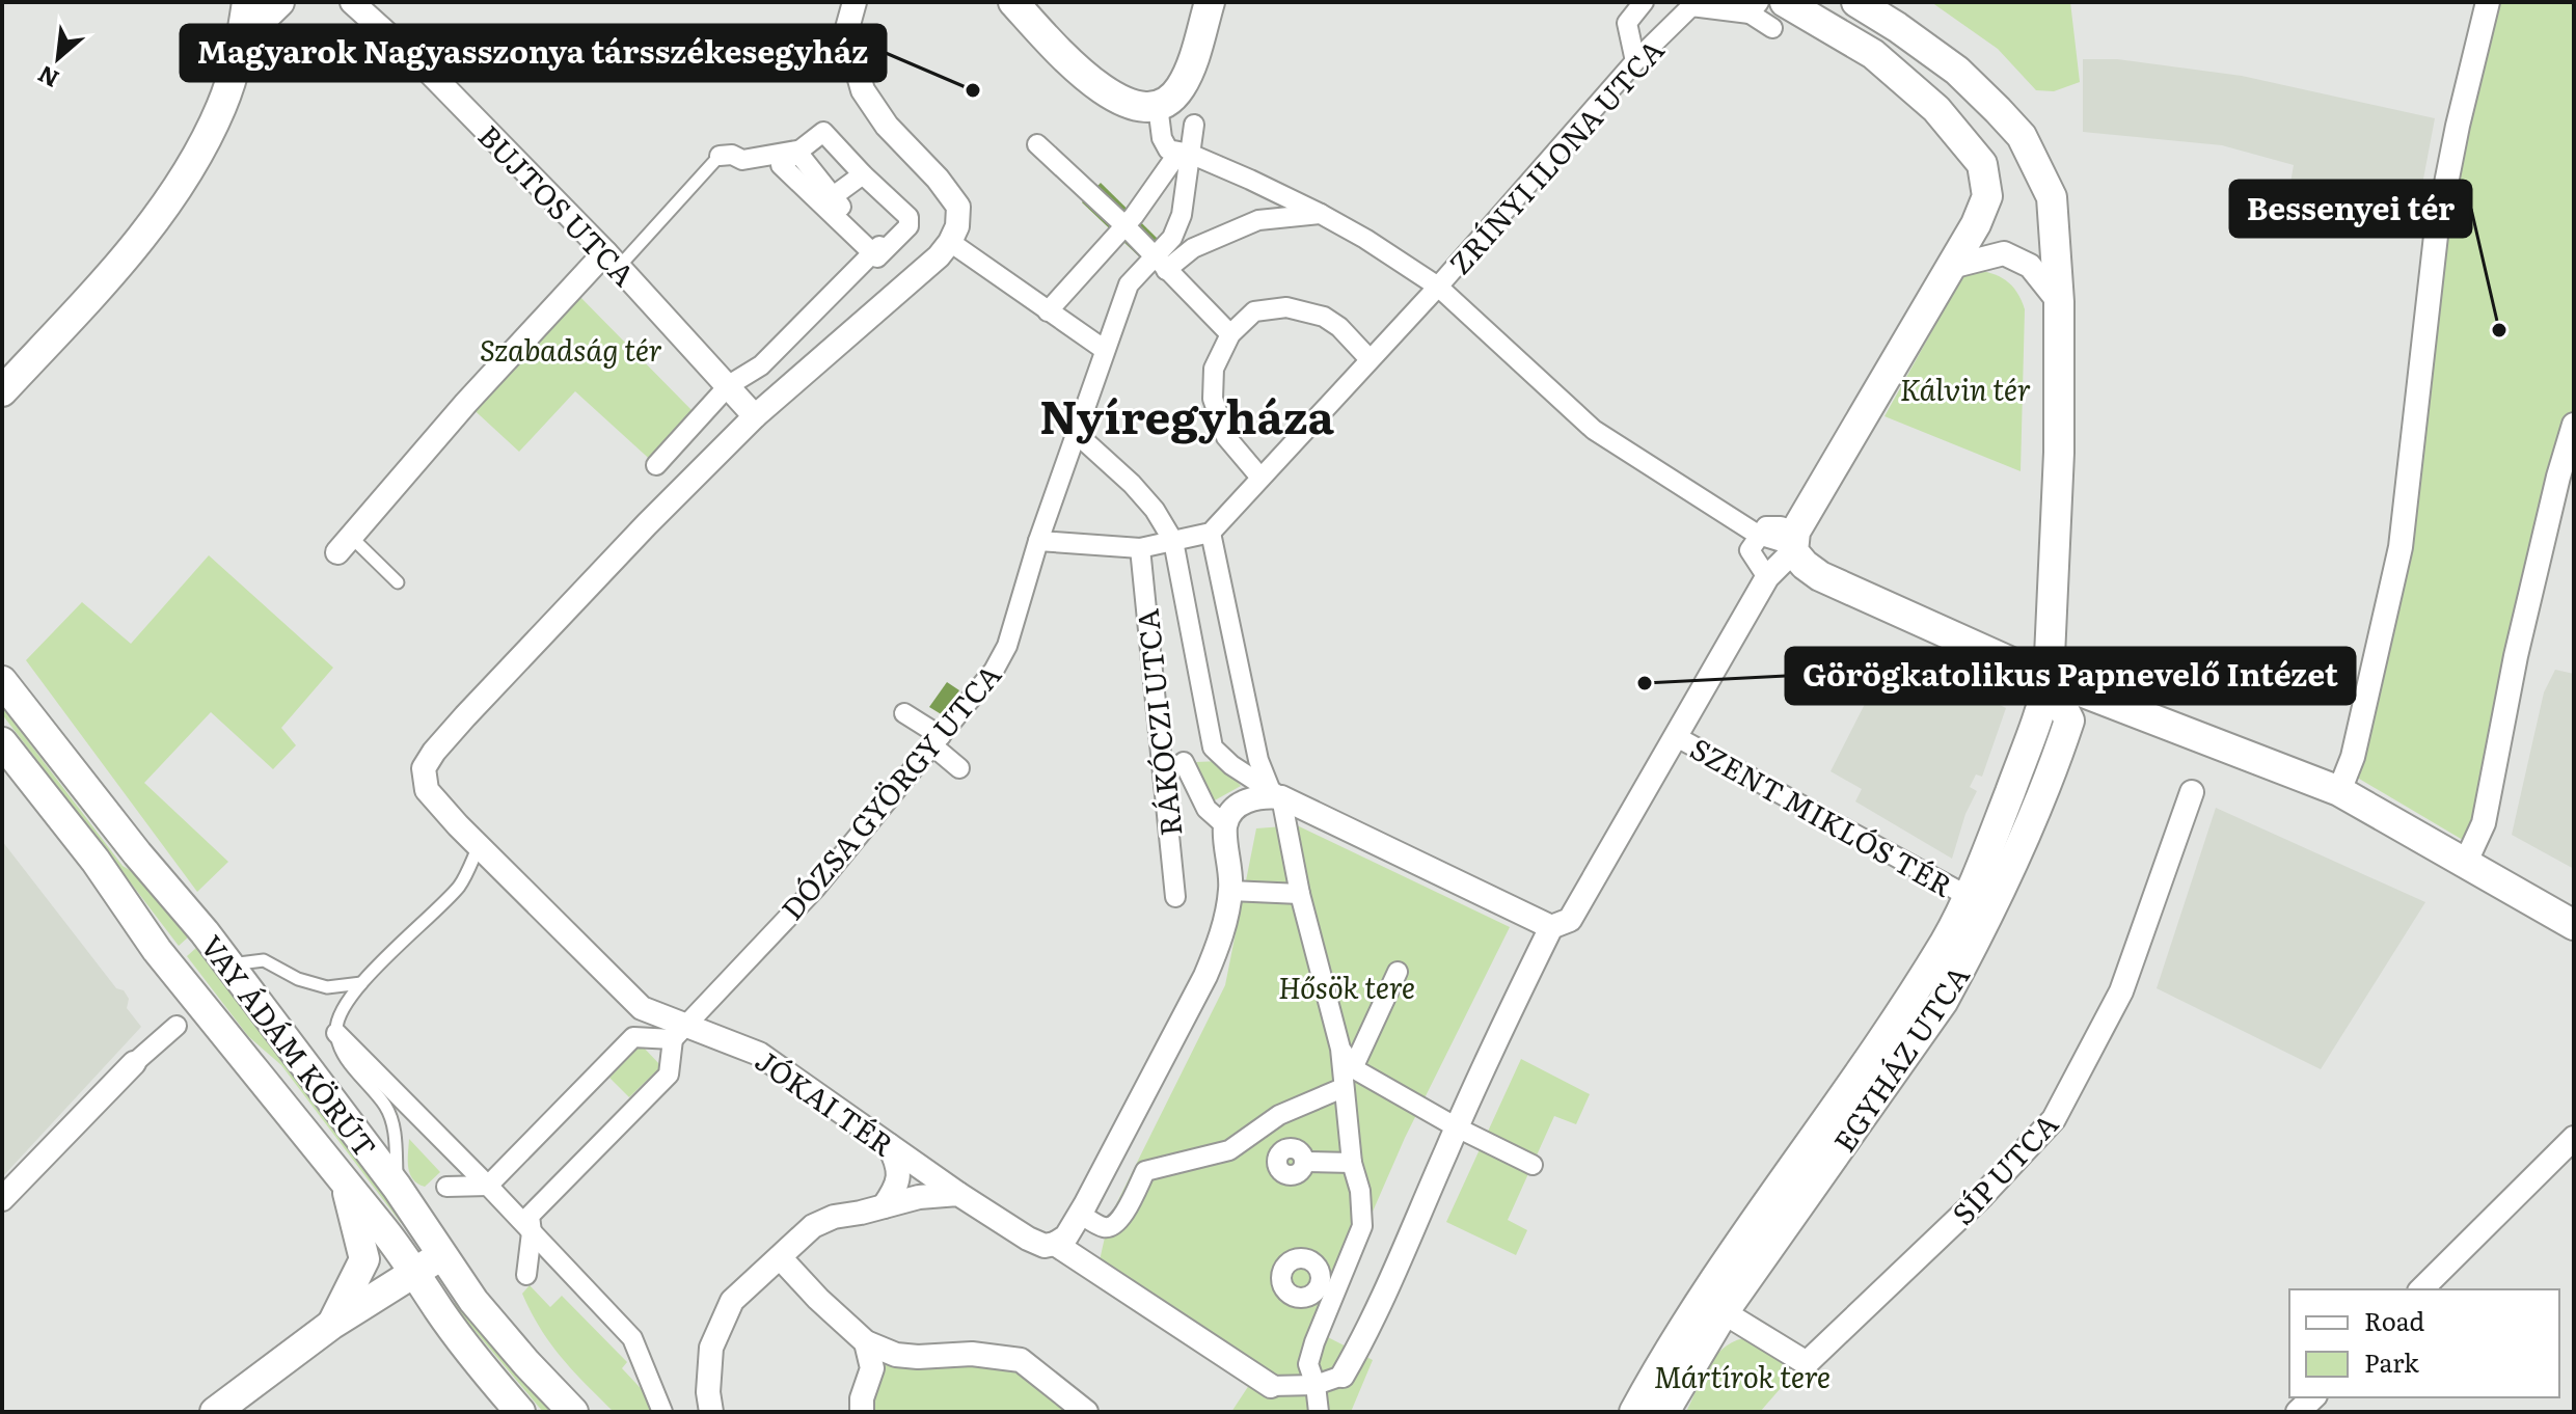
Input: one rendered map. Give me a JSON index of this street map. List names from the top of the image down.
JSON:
{
  "streets": {
    "street": [
      "ZRÍNYI ILONA UTCA",
      "BUJTOS UTCA",
      "RÁKÓCZI UTCA",
      "DÓZSA GYÖRGY UTCA",
      "SZENT MIKLÓS TÉR",
      "VAY ÁDÁM KÖRÚT",
      "EGYHÁZ UTCA",
      "JÓKAI TÉR",
      "SÍP UTCA"
    ]
  },
  "crossings": [
    ["BUJTOS UTCA", "JÓKAI TÉR"],
    ["DÓZSA GYÖRGY UTCA", "JÓKAI TÉR"],
    ["SZENT MIKLÓS TÉR", "EGYHÁZ UTCA"],
    ["EGYHÁZ UTCA", "SÍP UTCA"]
  ],
  "districts": ["Nyíregyháza"],
  "parks": [
    "Szabadság tér",
    "Kálvin tér",
    "Hősök tere",
    "Mártírok tere"
  ],
  "places": ["Magyarok Nagyasszonya társszékesegyház", "Bessenyei tér", "Görögkatolikus Papnevelő Intézet"],
  "legend": ["Road", "Park"],
  "north": "bottom left"
}
